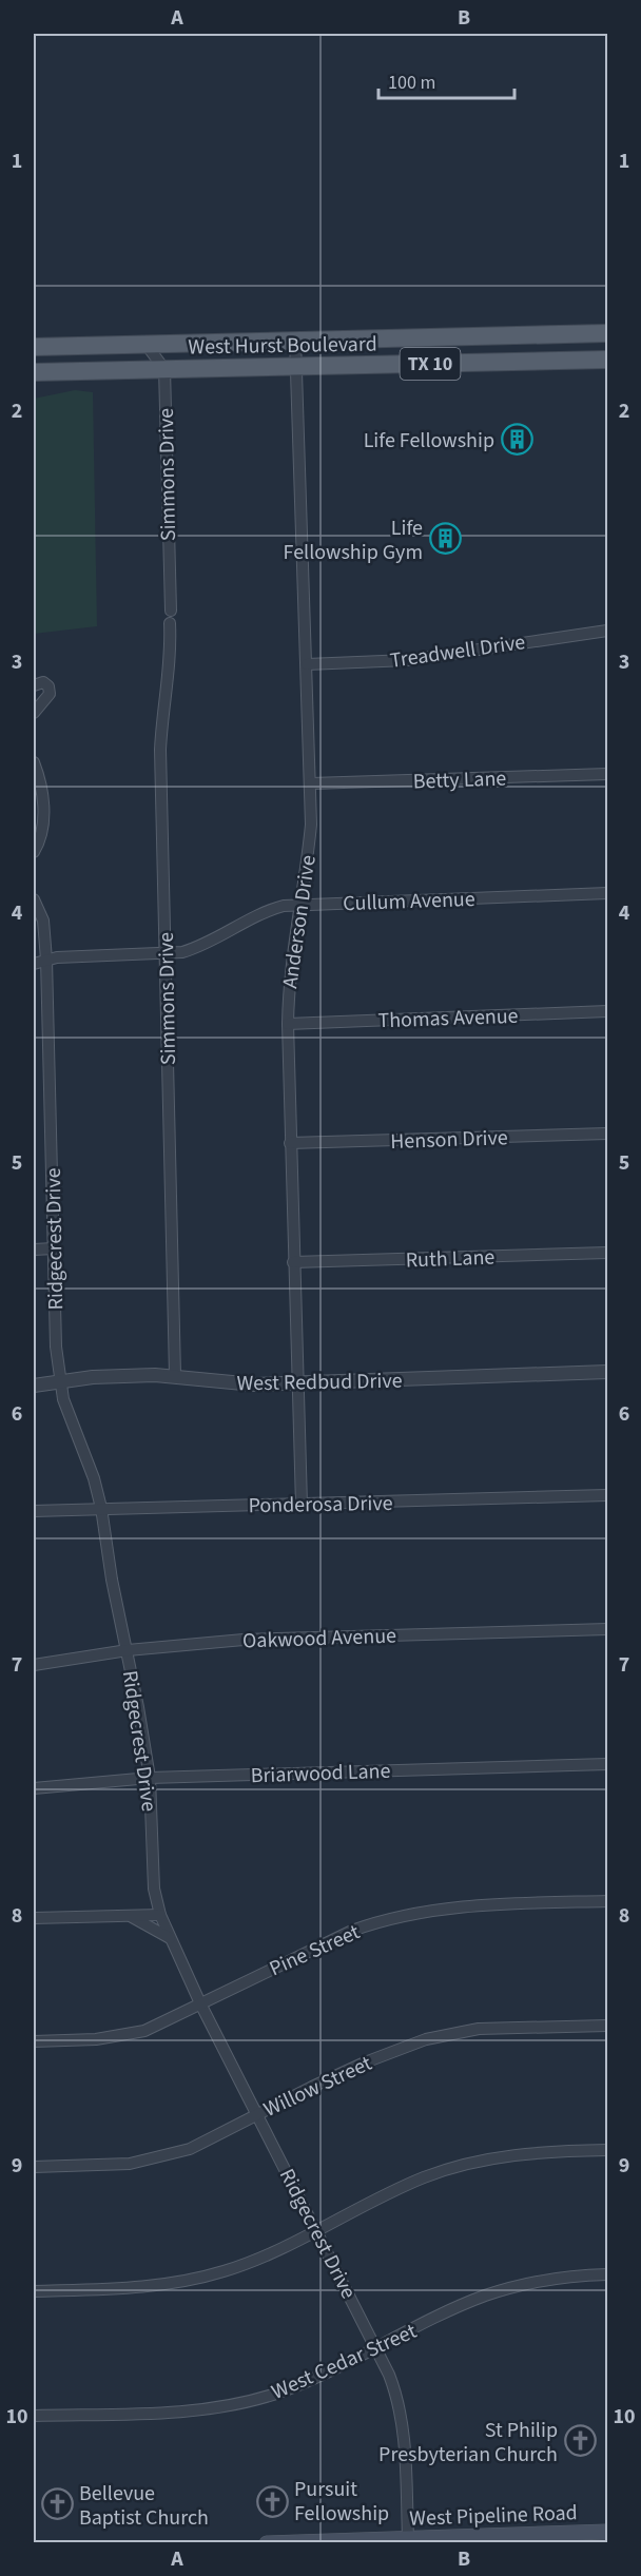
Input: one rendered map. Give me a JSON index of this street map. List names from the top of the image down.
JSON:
{
  "streets": {
    "main road": ["West Hurst Boulevard", "TX 10", "West Pipeline Road"],
    "street": [
      "Simmons Drive",
      "Treadwell Drive",
      "Betty Lane",
      "Cullum Avenue",
      "Anderson Drive",
      "Thomas Avenue",
      "Henson Drive",
      "Ridgecrest Drive",
      "Ruth Lane",
      "West Redbud Drive",
      "Ponderosa Drive",
      "Oakwood Avenue",
      "Briarwood Lane",
      "Pine Street",
      "Willow Street",
      "West Cedar Street"
    ]
  },
  "crossings": [
    ["West Hurst Boulevard", "Simmons Drive"],
    ["West Hurst Boulevard", "Anderson Drive"],
    ["Simmons Drive", "Cullum Avenue"],
    ["Simmons Drive", "West Redbud Drive"],
    ["Treadwell Drive", "Anderson Drive"],
    ["Betty Lane", "Anderson Drive"],
    ["Cullum Avenue", "Anderson Drive"],
    ["Cullum Avenue", "Ridgecrest Drive"],
    ["Anderson Drive", "Thomas Avenue"],
    ["Anderson Drive", "Henson Drive"],
    ["Anderson Drive", "Ruth Lane"],
    ["Anderson Drive", "West Redbud Drive"],
    ["Anderson Drive", "Ponderosa Drive"],
    ["Ridgecrest Drive", "West Redbud Drive"],
    ["Ridgecrest Drive", "Ponderosa Drive"],
    ["Ridgecrest Drive", "Oakwood Avenue"],
    ["Ridgecrest Drive", "Briarwood Lane"],
    ["Ridgecrest Drive", "Pine Street"],
    ["Ridgecrest Drive", "Willow Street"],
    ["Ridgecrest Drive", "West Cedar Street"],
    ["Ridgecrest Drive", "West Pipeline Road"]
  ],
  "places": {
    "building": ["Life Fellowship", "Life Fellowship Gym"],
    "church": ["St Philip Presbyterian Church", "Pursuit Fellowship", "Bellevue Baptist Church"]
  },
  "scale_bar": "100 m",
  "grid": {
    "columns": ["A", "B"],
    "rows": [
      "1",
      "2",
      "3",
      "4",
      "5",
      "6",
      "7",
      "8",
      "9",
      "10"
    ]
  }
}
